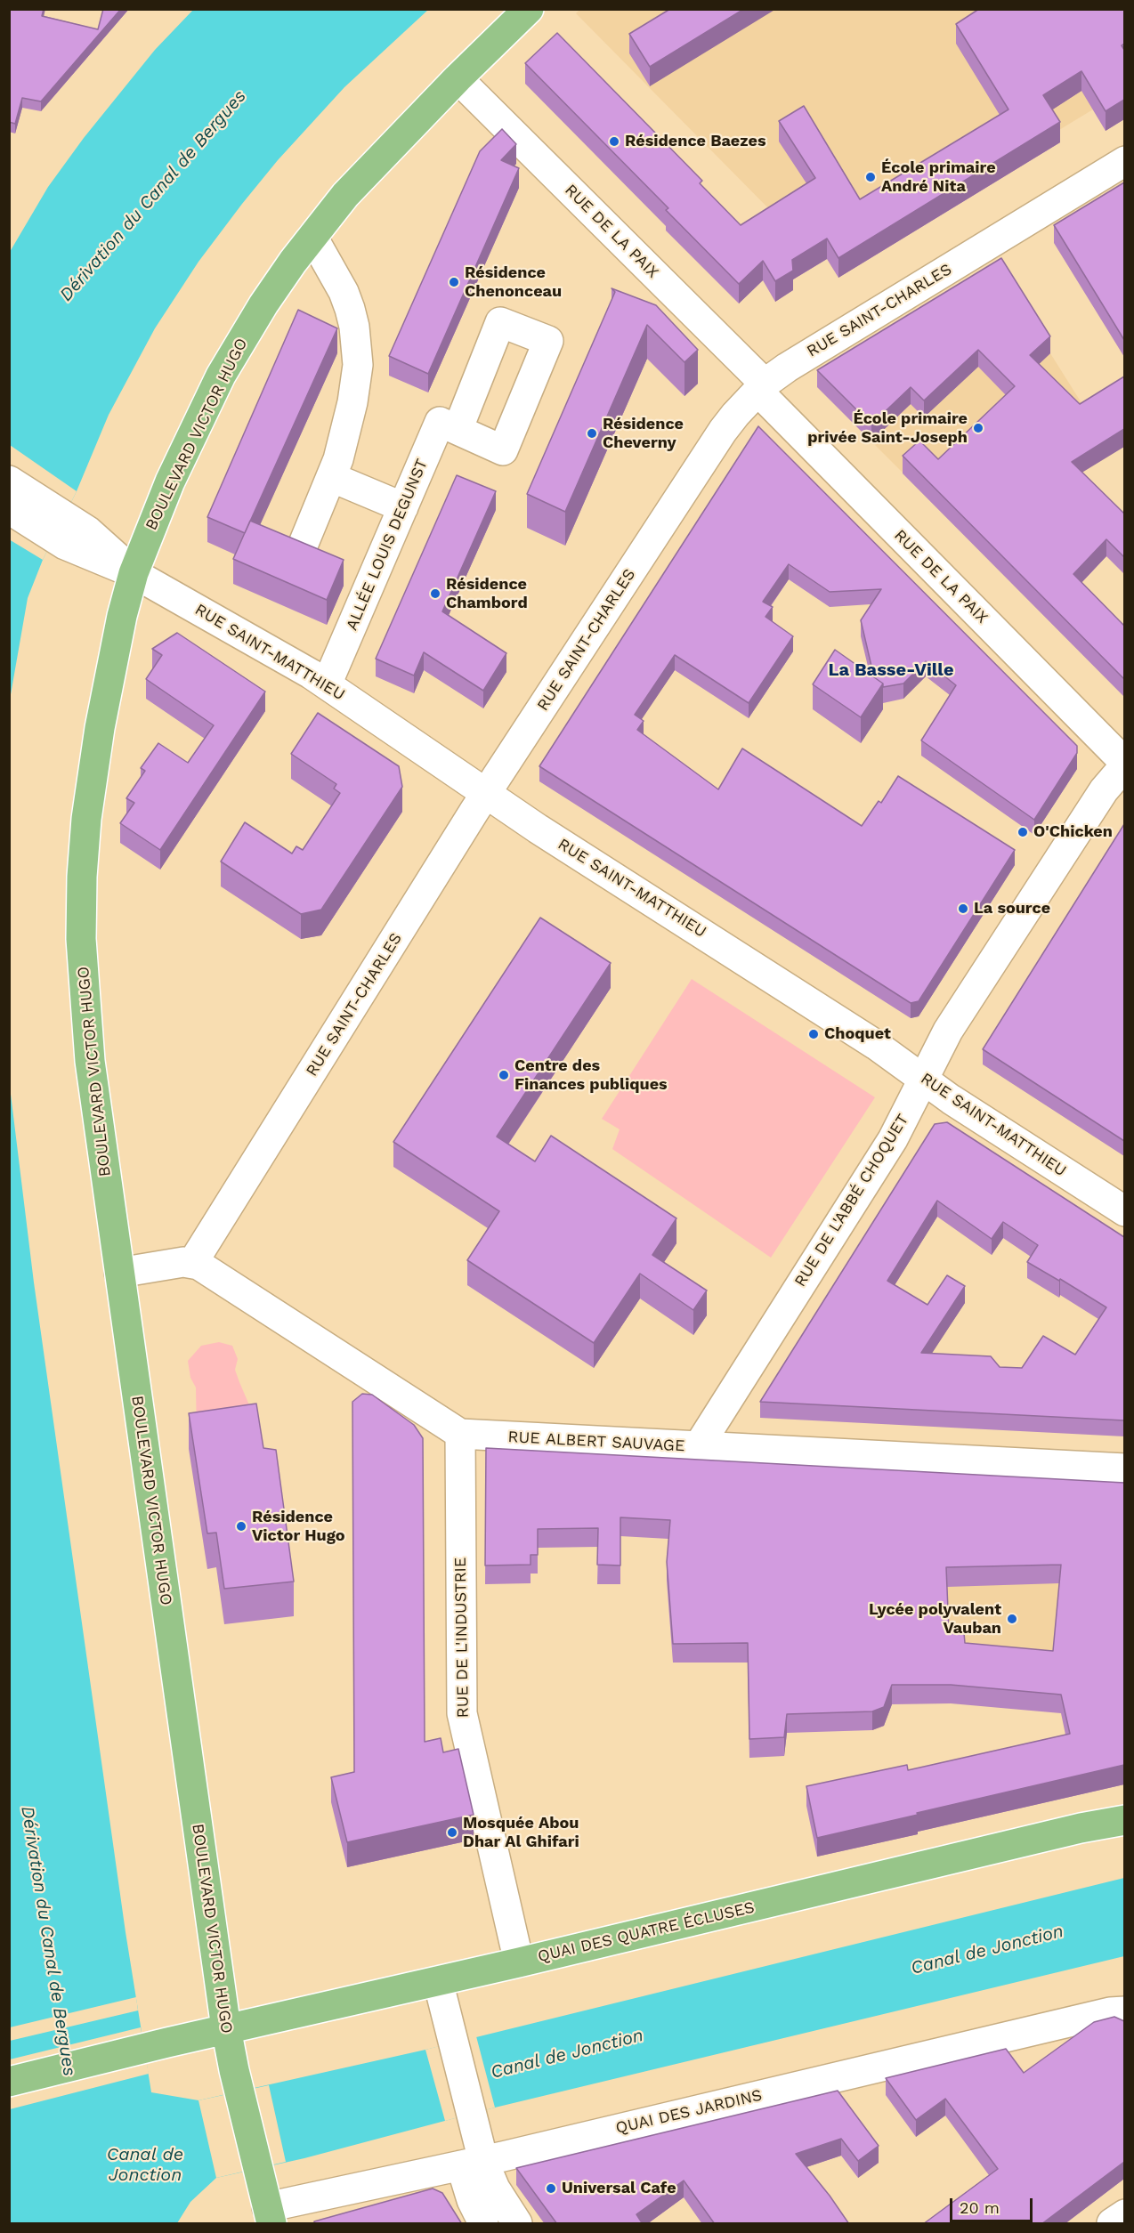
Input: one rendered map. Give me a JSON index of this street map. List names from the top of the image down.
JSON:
{
  "streets": {
    "main road": ["BOULEVARD VICTOR HUGO", "QUAI DES QUATRE ÉCLUSES"],
    "street": [
      "RUE DE LA PAIX",
      "RUE SAINT-CHARLES",
      "ALLÉE LOUIS DEGUNST",
      "RUE SAINT-MATTHIEU",
      "RUE DE L'ABBÉ CHOQUET",
      "RUE ALBERT SAUVAGE",
      "RUE DE L'INDUSTRIE",
      "QUAI DES JARDINS"
    ]
  },
  "crossings": [
    ["RUE DE LA PAIX", "RUE SAINT-CHARLES"],
    ["RUE DE LA PAIX", "BOULEVARD VICTOR HUGO"],
    ["RUE DE LA PAIX", "RUE DE L'ABBÉ CHOQUET"],
    ["RUE SAINT-CHARLES", "RUE SAINT-MATTHIEU"],
    ["RUE SAINT-CHARLES", "RUE ALBERT SAUVAGE"],
    ["BOULEVARD VICTOR HUGO", "RUE SAINT-MATTHIEU"],
    ["BOULEVARD VICTOR HUGO", "QUAI DES QUATRE ÉCLUSES"],
    ["BOULEVARD VICTOR HUGO", "QUAI DES JARDINS"],
    ["ALLÉE LOUIS DEGUNST", "RUE SAINT-MATTHIEU"],
    ["RUE SAINT-MATTHIEU", "RUE DE L'ABBÉ CHOQUET"],
    ["RUE DE L'ABBÉ CHOQUET", "RUE ALBERT SAUVAGE"],
    ["RUE ALBERT SAUVAGE", "RUE DE L'INDUSTRIE"],
    ["RUE DE L'INDUSTRIE", "QUAI DES QUATRE ÉCLUSES"]
  ],
  "districts": ["La Basse-Ville"],
  "water": ["Dérivation du Canal de Bergues", "Canal de Jonction"],
  "places": [
    "Résidence Baezes",
    "École primaire André Nita",
    "Résidence Chenonceau",
    "École primaire privée Saint-Joseph",
    "Résidence Cheverny",
    "Résidence Chambord",
    "O'Chicken",
    "La source",
    "Choquet",
    "Centre des Finances publiques",
    "Résidence Victor Hugo",
    "Lycée polyvalent Vauban",
    "Mosquée Abou Dhar Al Ghifari",
    "Universal Cafe"
  ],
  "scale_bar": "20 m"
}
